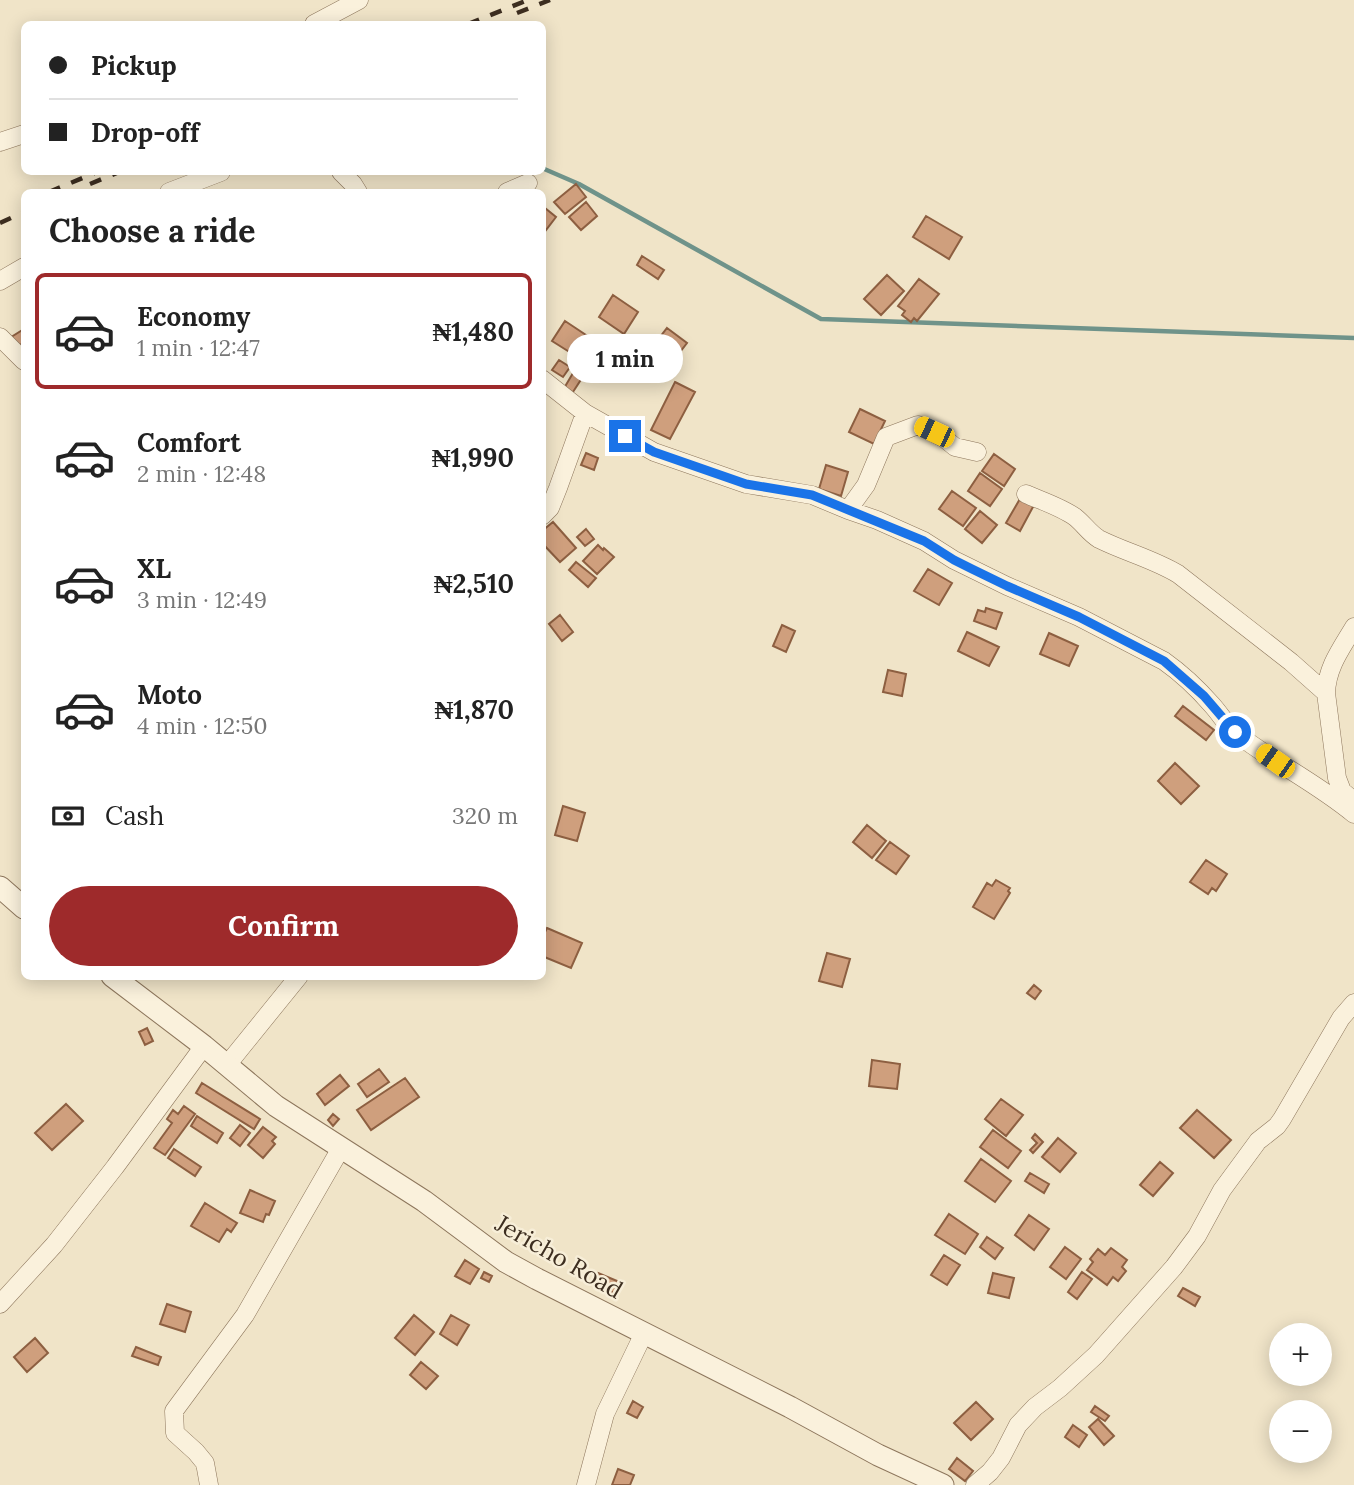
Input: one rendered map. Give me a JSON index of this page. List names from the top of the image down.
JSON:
{
  "streets": {
    "street": ["Jericho Road"]
  },
  "page": {
    "banner": ["Pickup", "Drop-off"],
    "heading": "Choose a ride",
    "list": [
      {
        "name": "Economy",
        "note": "1 min · 12:47",
        "value": "₦1,480"
      },
      {
        "name": "Comfort",
        "note": "2 min · 12:48",
        "value": "₦1,990"
      },
      {
        "name": "XL",
        "note": "3 min · 12:49",
        "value": "₦2,510"
      },
      {
        "name": "Moto",
        "note": "4 min · 12:50",
        "value": "₦1,870"
      }
    ],
    "bubble": "1 min",
    "pay": ["Cash", "320 m"],
    "buttons": "Confirm",
    "map_buttons": ["+", "−"]
  }
}
